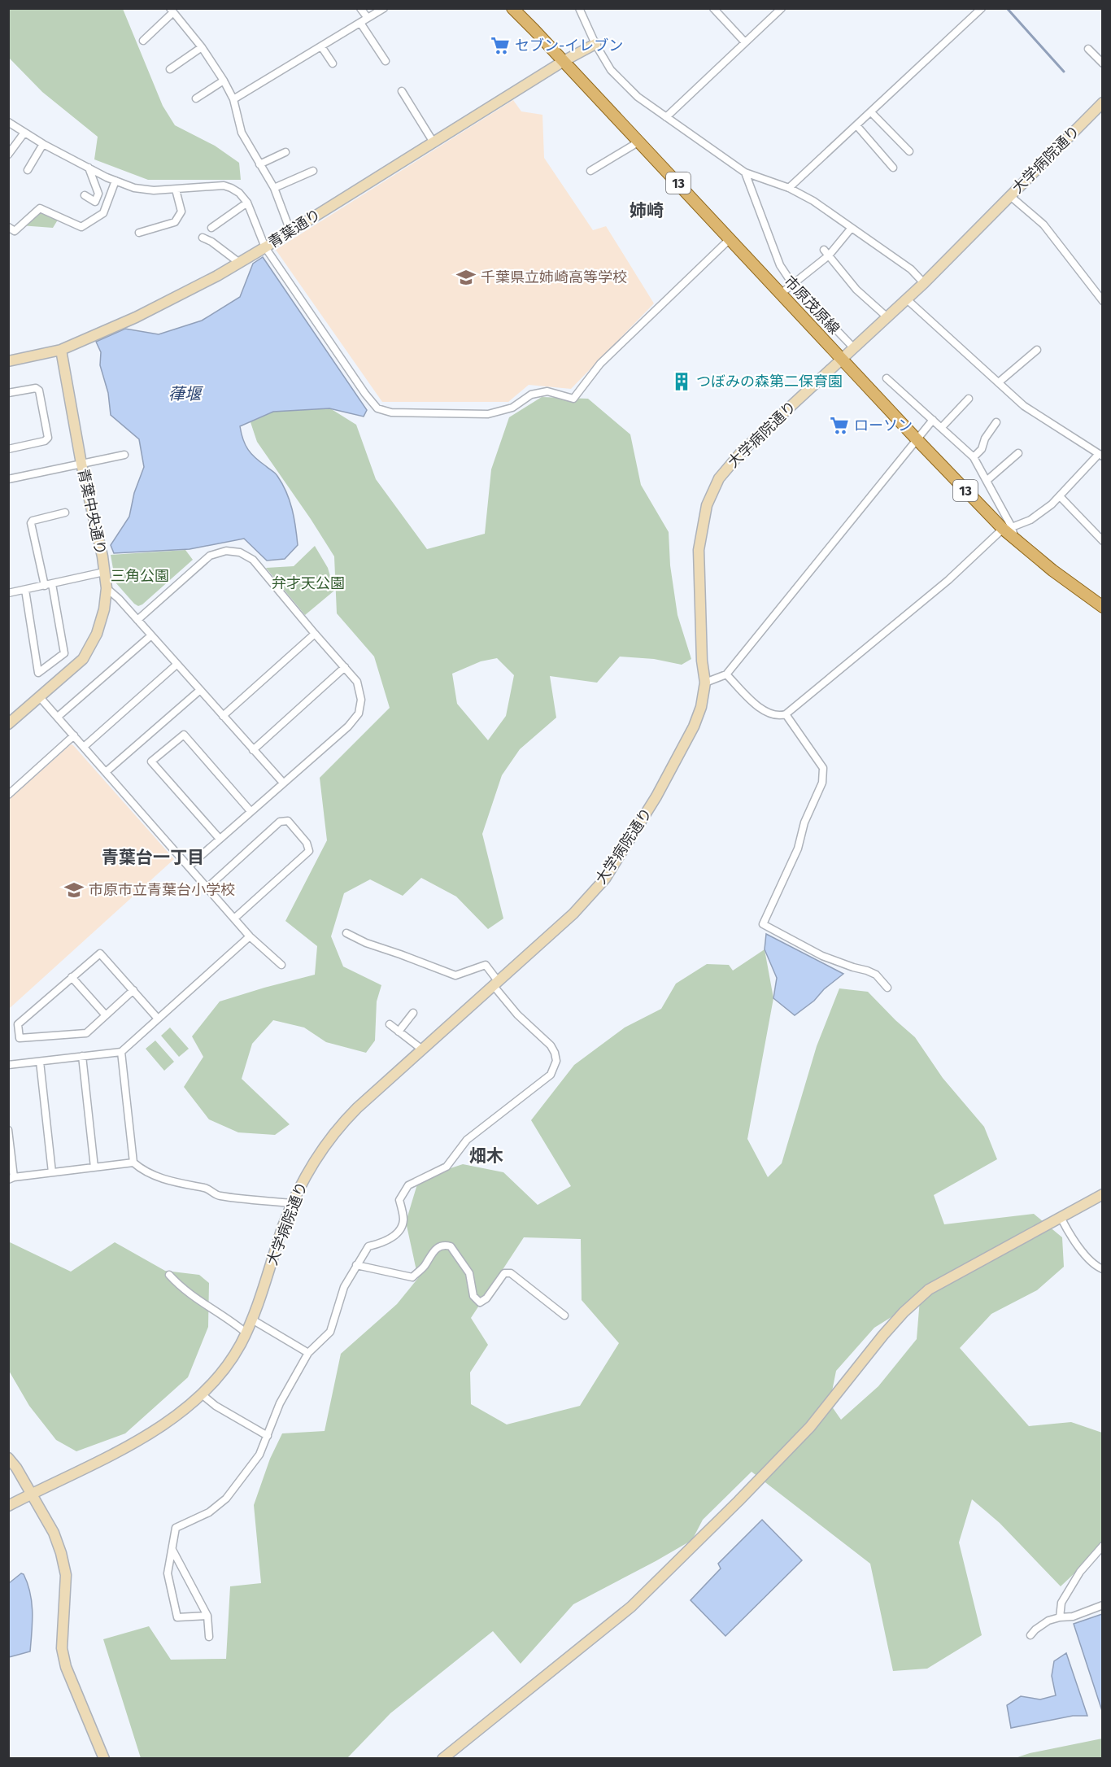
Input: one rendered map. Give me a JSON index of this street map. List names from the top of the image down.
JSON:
{
  "streets": {
    "main road": ["13", "市原茂原線"],
    "street": ["大学病院通り", "青葉通り", "青葉中央通り"]
  },
  "crossings": [
    ["大学病院通り", "市原茂原線"],
    ["青葉通り", "市原茂原線"],
    ["青葉通り", "青葉中央通り"]
  ],
  "districts": ["姉崎", "青葉台一丁目", "畑木"],
  "water": ["葎堰"],
  "parks": ["三角公園", "弁才天公園"],
  "places": {
    "supermarket": ["セブン-イレブン", "ローソン"],
    "school or university": ["千葉県立姉崎高等学校", "市原市立青葉台小学校"],
    "building": ["つぼみの森第二保育園"]
  }
}
